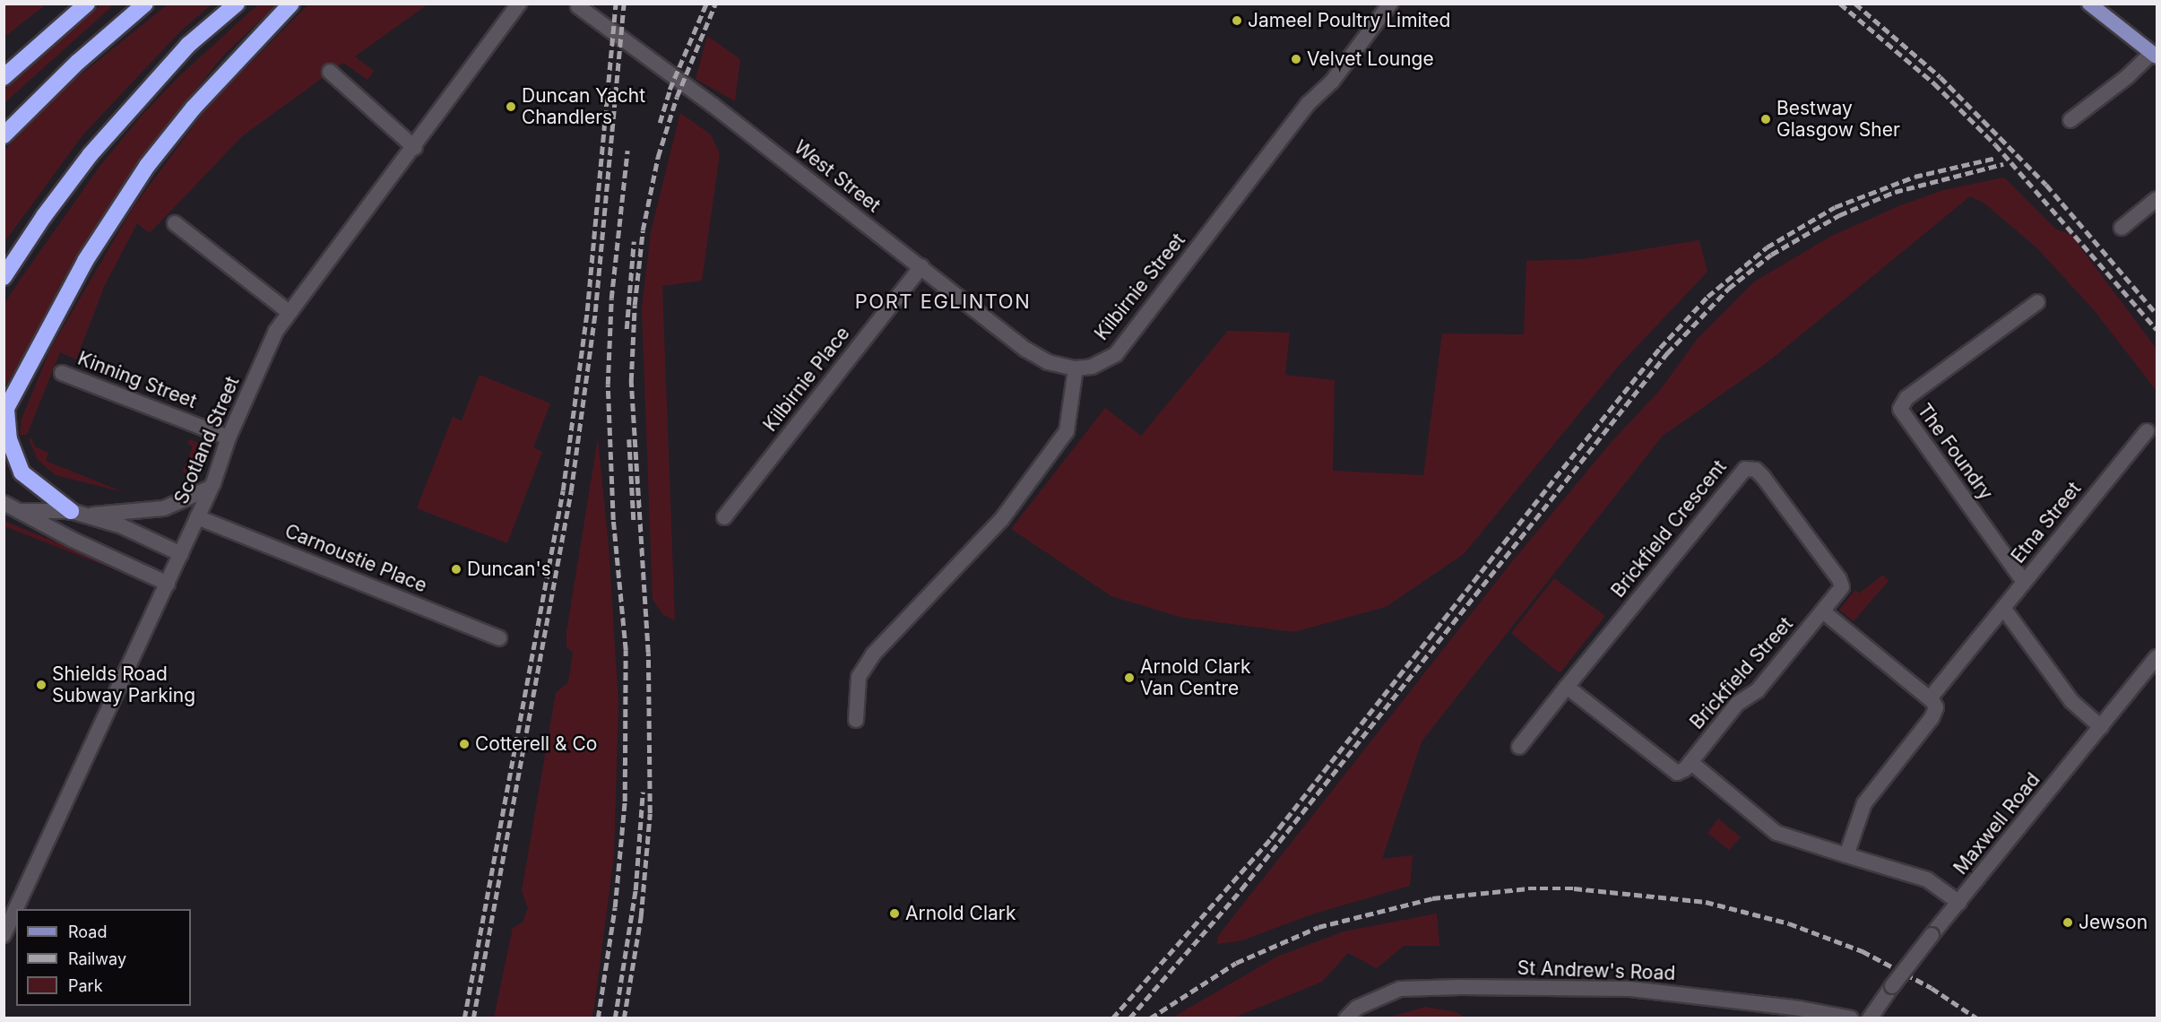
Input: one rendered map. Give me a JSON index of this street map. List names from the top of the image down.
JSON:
{
  "streets": {
    "street": [
      "West Street",
      "Kilbirnie Street",
      "Kilbirnie Place",
      "Kinning Street",
      "Scotland Street",
      "The Foundry",
      "Etna Street",
      "Brickfield Crescent",
      "Carnoustie Place",
      "Brickfield Street",
      "Maxwell Road",
      "St Andrew's Road"
    ]
  },
  "crossings": [
    ["West Street", "Kilbirnie Street"],
    ["West Street", "Kilbirnie Place"],
    ["Kinning Street", "Scotland Street"],
    ["Scotland Street", "Carnoustie Place"],
    ["The Foundry", "Etna Street"],
    ["Brickfield Crescent", "Brickfield Street"]
  ],
  "districts": ["PORT EGLINTON"],
  "places": [
    "Jameel Poultry Limited",
    "Velvet Lounge",
    "Duncan Yacht Chandlers",
    "Bestway Glasgow Sher",
    "Duncan's",
    "Arnold Clark Van Centre",
    "Shields Road Subway Parking",
    "Cotterell & Co",
    "Arnold Clark",
    "Jewson"
  ],
  "legend": ["Road", "Railway", "Park"]
}
